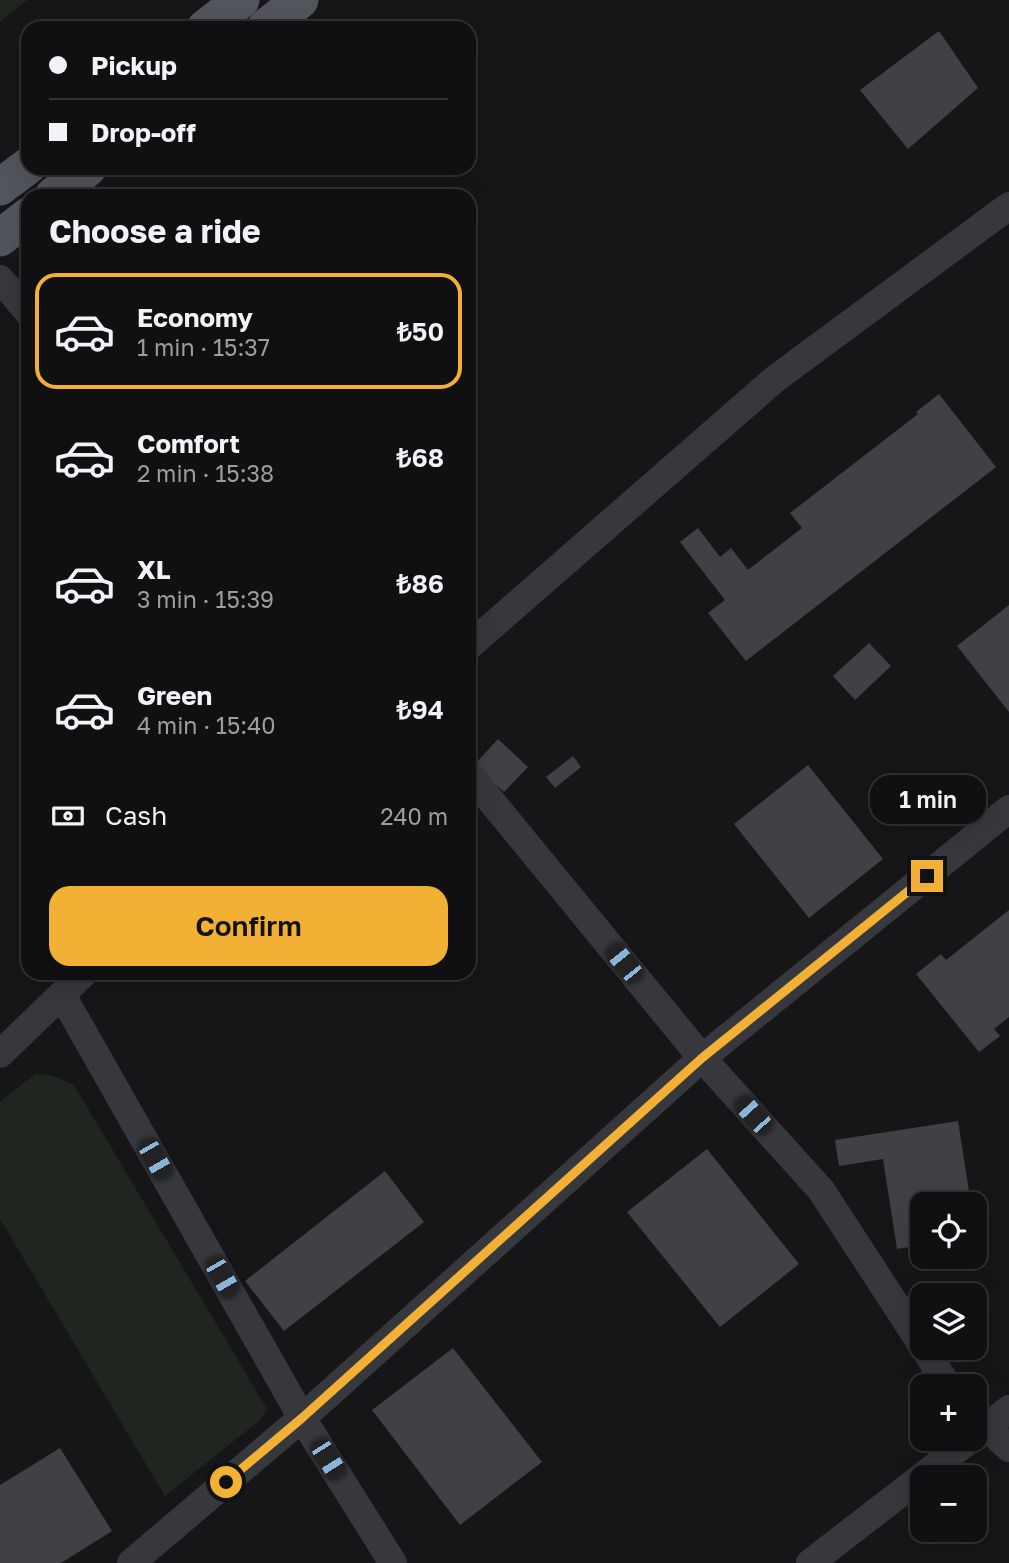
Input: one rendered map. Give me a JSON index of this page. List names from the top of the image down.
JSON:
{
  "page": {
    "banner": ["Pickup", "Drop-off"],
    "heading": "Choose a ride",
    "list": [
      {
        "name": "Economy",
        "note": "1 min · 15:37",
        "value": "₺50"
      },
      {
        "name": "Comfort",
        "note": "2 min · 15:38",
        "value": "₺68"
      },
      {
        "name": "XL",
        "note": "3 min · 15:39",
        "value": "₺86"
      },
      {
        "name": "Green",
        "note": "4 min · 15:40",
        "value": "₺94"
      }
    ],
    "bubble": "1 min",
    "pay": ["Cash", "240 m"],
    "buttons": "Confirm",
    "map_buttons": ["+", "−"]
  }
}
